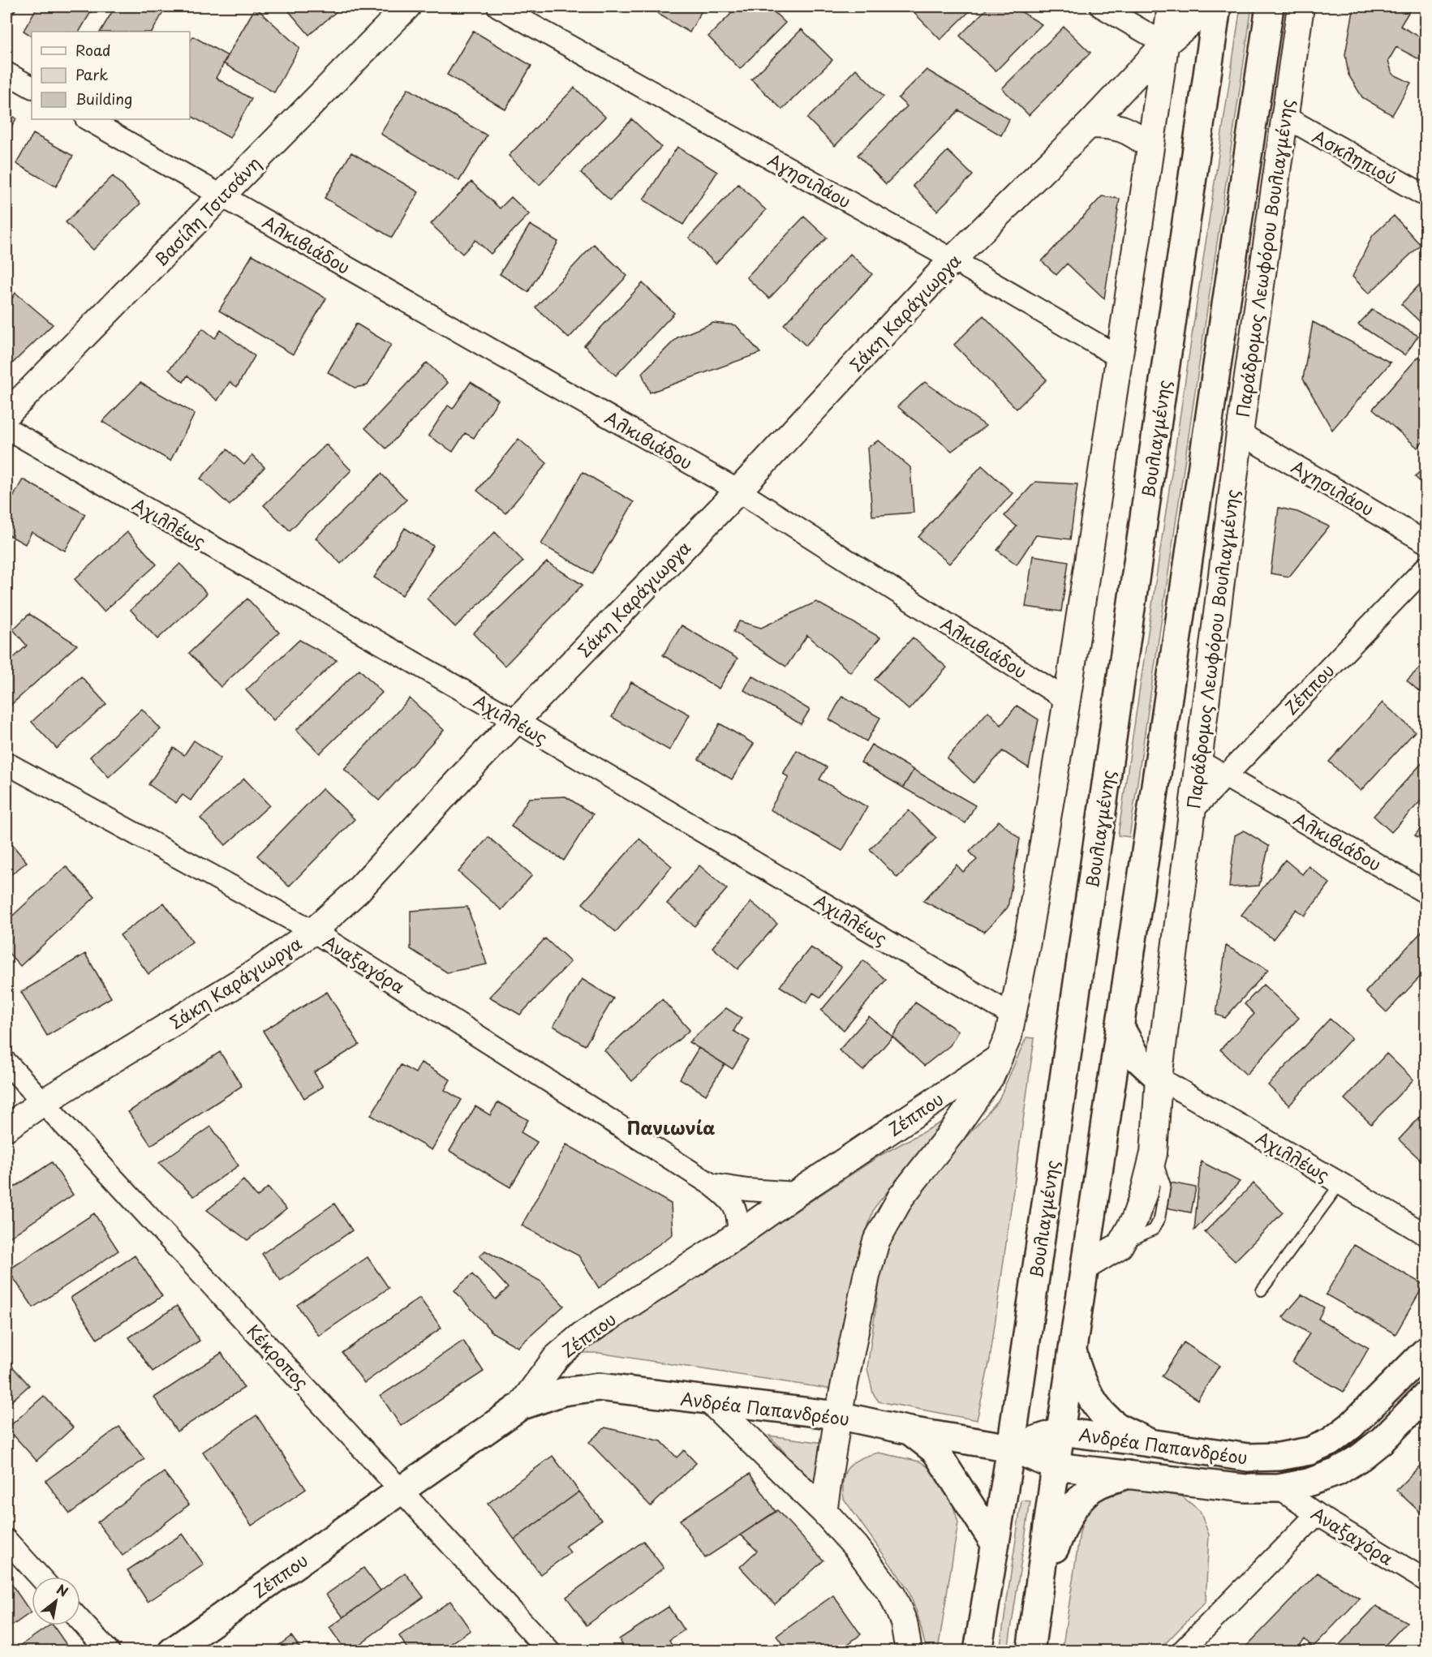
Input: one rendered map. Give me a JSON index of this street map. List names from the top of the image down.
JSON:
{
  "streets": {
    "main road": ["Βουλιαγμένης", "Ζέππου", "Ανδρέα Παπανδρέου"],
    "street": [
      "Ασκληπιού",
      "Αγησιλάου",
      "Βασίλη Τσιτσάνη",
      "Αλκιβιάδου",
      "Παράδρομος Λεωφόρου Βουλιαγμένης",
      "Σάκη Καράγιωργα",
      "Αχιλλέως",
      "Αναξαγόρα",
      "Κέκροπος"
    ]
  },
  "crossings": [
    ["Ασκληπιού", "Παράδρομος Λεωφόρου Βουλιαγμένης"],
    ["Αγησιλάου", "Παράδρομος Λεωφόρου Βουλιαγμένης"],
    ["Αγησιλάου", "Σάκη Καράγιωργα"],
    ["Βασίλη Τσιτσάνη", "Αλκιβιάδου"],
    ["Αλκιβιάδου", "Παράδρομος Λεωφόρου Βουλιαγμένης"],
    ["Αλκιβιάδου", "Σάκη Καράγιωργα"],
    ["Αλκιβιάδου", "Ζέππου"],
    ["Παράδρομος Λεωφόρου Βουλιαγμένης", "Αχιλλέως"],
    ["Παράδρομος Λεωφόρου Βουλιαγμένης", "Ζέππου"],
    ["Σάκη Καράγιωργα", "Αχιλλέως"],
    ["Σάκη Καράγιωργα", "Αναξαγόρα"],
    ["Σάκη Καράγιωργα", "Κέκροπος"],
    ["Βουλιαγμένης", "Ανδρέα Παπανδρέου"],
    ["Ζέππου", "Αναξαγόρα"],
    ["Ζέππου", "Κέκροπος"],
    ["Ζέππου", "Ανδρέα Παπανδρέου"],
    ["Αναξαγόρα", "Ανδρέα Παπανδρέου"]
  ],
  "districts": ["Πανιωνία"],
  "legend": ["Road", "Park", "Building"],
  "north": "top right"
}
